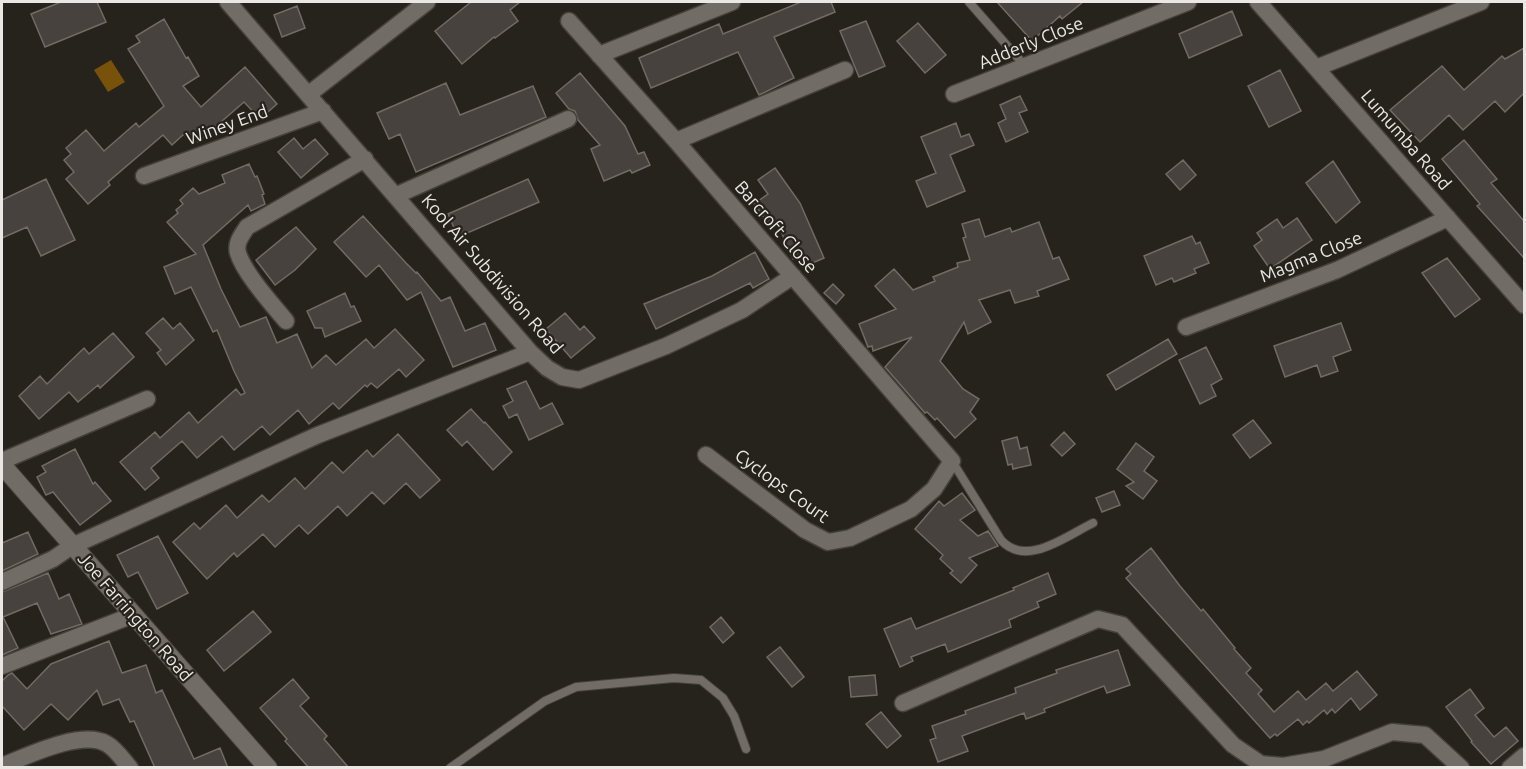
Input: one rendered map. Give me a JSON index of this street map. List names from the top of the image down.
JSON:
{
  "streets": {
    "main road": ["Joe Farrington Road"],
    "street": [
      "Adderly Close",
      "Winey End",
      "Lumumba Road",
      "Barcroft Close",
      "Magma Close",
      "Kool Air Subdivision Road",
      "Cyclops Court"
    ]
  },
  "crossings": [
    ["Winey End", "Kool Air Subdivision Road"],
    ["Lumumba Road", "Magma Close"],
    ["Barcroft Close", "Kool Air Subdivision Road"],
    ["Barcroft Close", "Cyclops Court"]
  ]
}
